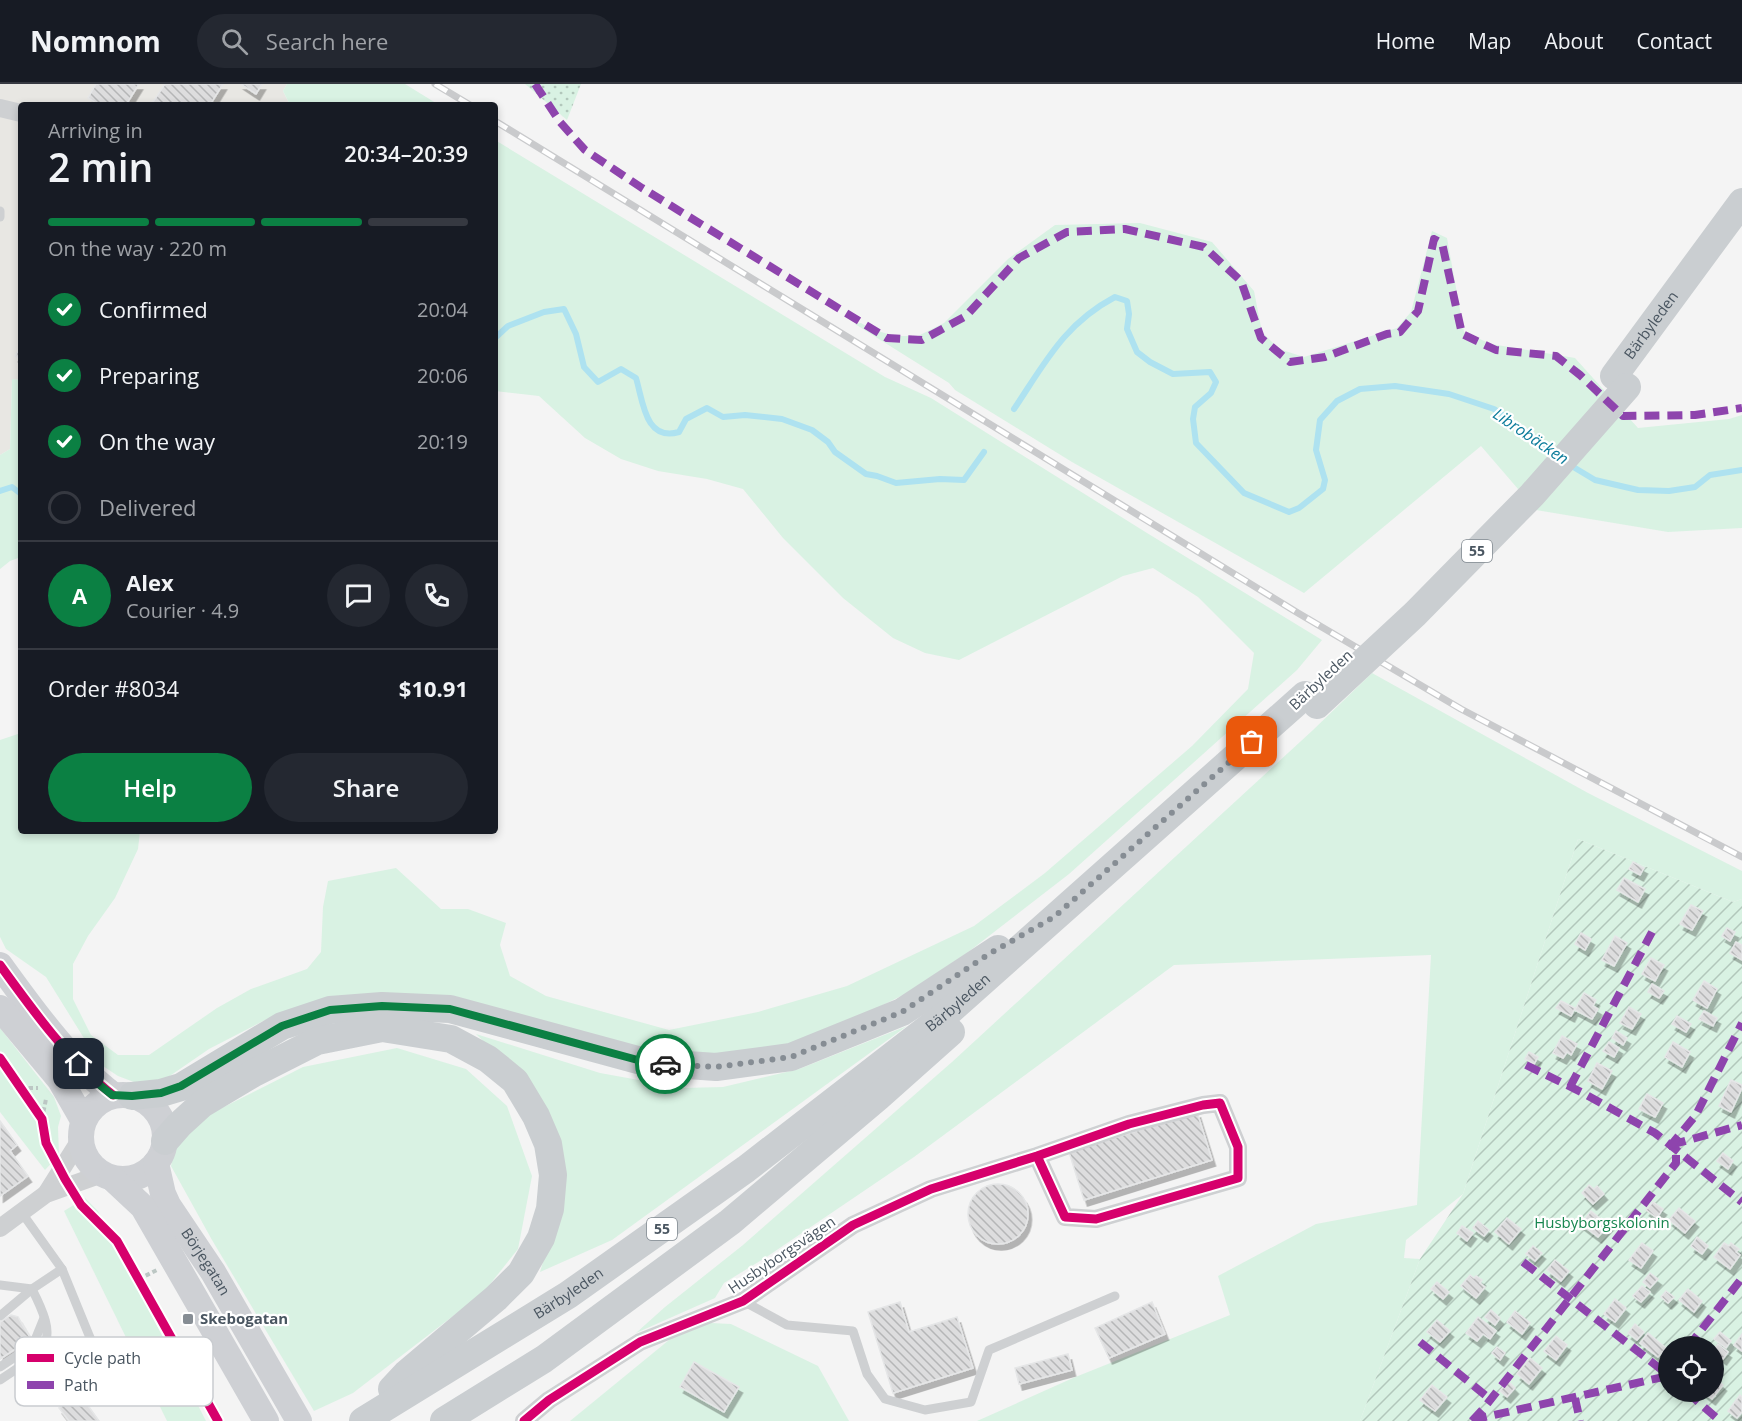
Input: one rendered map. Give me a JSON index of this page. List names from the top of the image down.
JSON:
{
  "streets": {
    "main road": ["Bärbyleden", "55", "Börjegatan"],
    "street": ["Husbyborgsvägen"]
  },
  "water": ["Librobäcken"],
  "parks": ["Husbyborgskolonin"],
  "places": {
    "transit": ["Skebogatan"]
  },
  "legend": ["Cycle path", "Path"],
  "page": {
    "header": "Nomnom",
    "search": "Search here",
    "nav": [
      "Home",
      "Map",
      "About",
      "Contact"
    ],
    "heading": ["2 min", "Arriving in", "20:34–20:39"],
    "panel": [
      "Alex",
      "Courier · 4.9",
      "Order #8034",
      "$10.91"
    ],
    "bar": "On the way · 220 m",
    "list": [
      ["Confirmed", "20:04"],
      ["Preparing", "20:06"],
      ["On the way", "20:19"],
      "Delivered"
    ],
    "round": "A",
    "buttons": ["Help", "Share"]
  }
}
